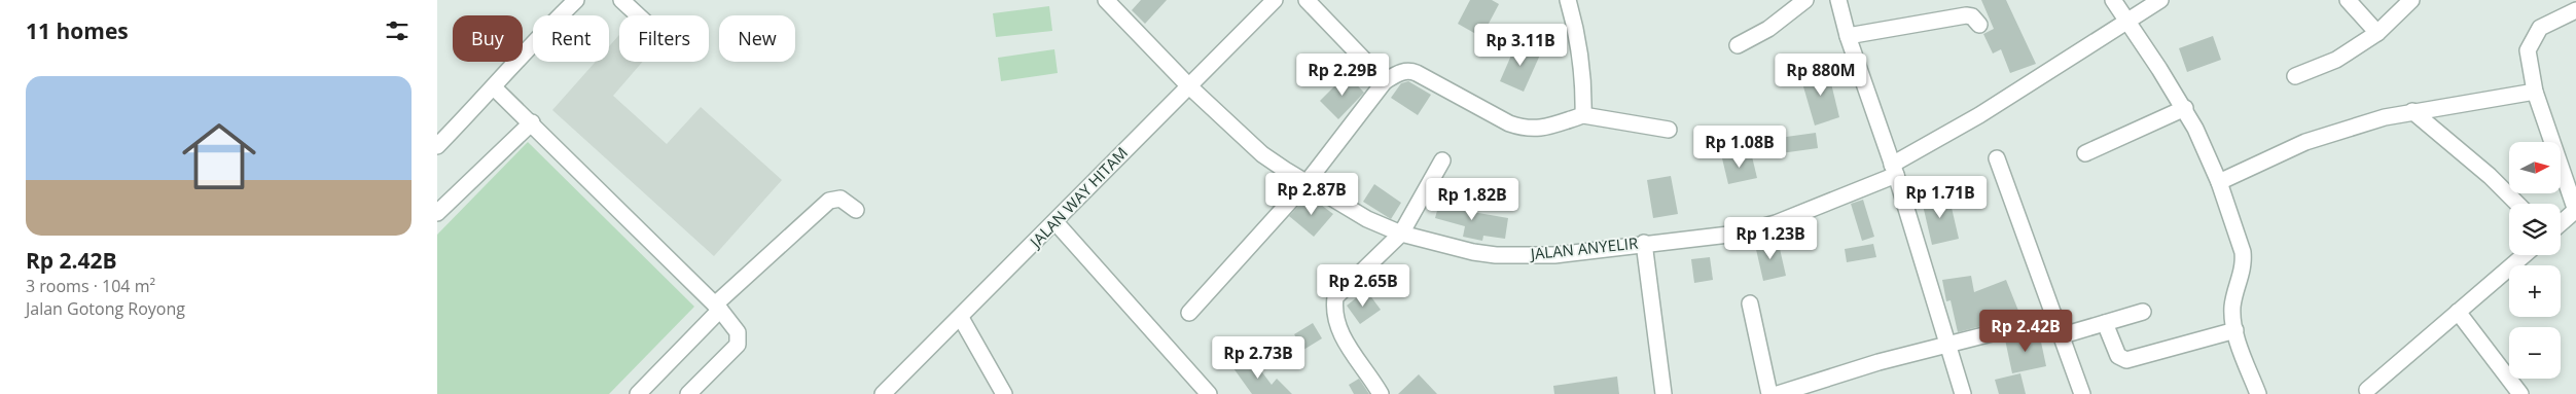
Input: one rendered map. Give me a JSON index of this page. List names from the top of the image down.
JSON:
{
  "streets": {
    "street": ["JALAN WAY HITAM", "JALAN ANYELIR"]
  },
  "crossings": [
    ["JALAN WAY HITAM", "JALAN ANYELIR"]
  ],
  "north": "right",
  "page": {
    "heading": "11 homes",
    "chip": [
      "Buy",
      "Rent",
      "Filters",
      "New"
    ],
    "price": [
      "Rp 3.11B",
      "Rp 2.29B",
      "Rp 880M",
      "Rp 1.08B",
      "Rp 2.87B",
      "Rp 1.71B",
      "Rp 1.82B",
      "Rp 1.23B",
      "Rp 2.65B",
      "Rp 2.42B",
      "Rp 2.73B"
    ],
    "list": [
      {
        "name": "Rp 2.42B",
        "note": "3 rooms · 104 m² · Jalan Gotong Royong"
      }
    ],
    "map_buttons": ["+", "−"]
  }
}
